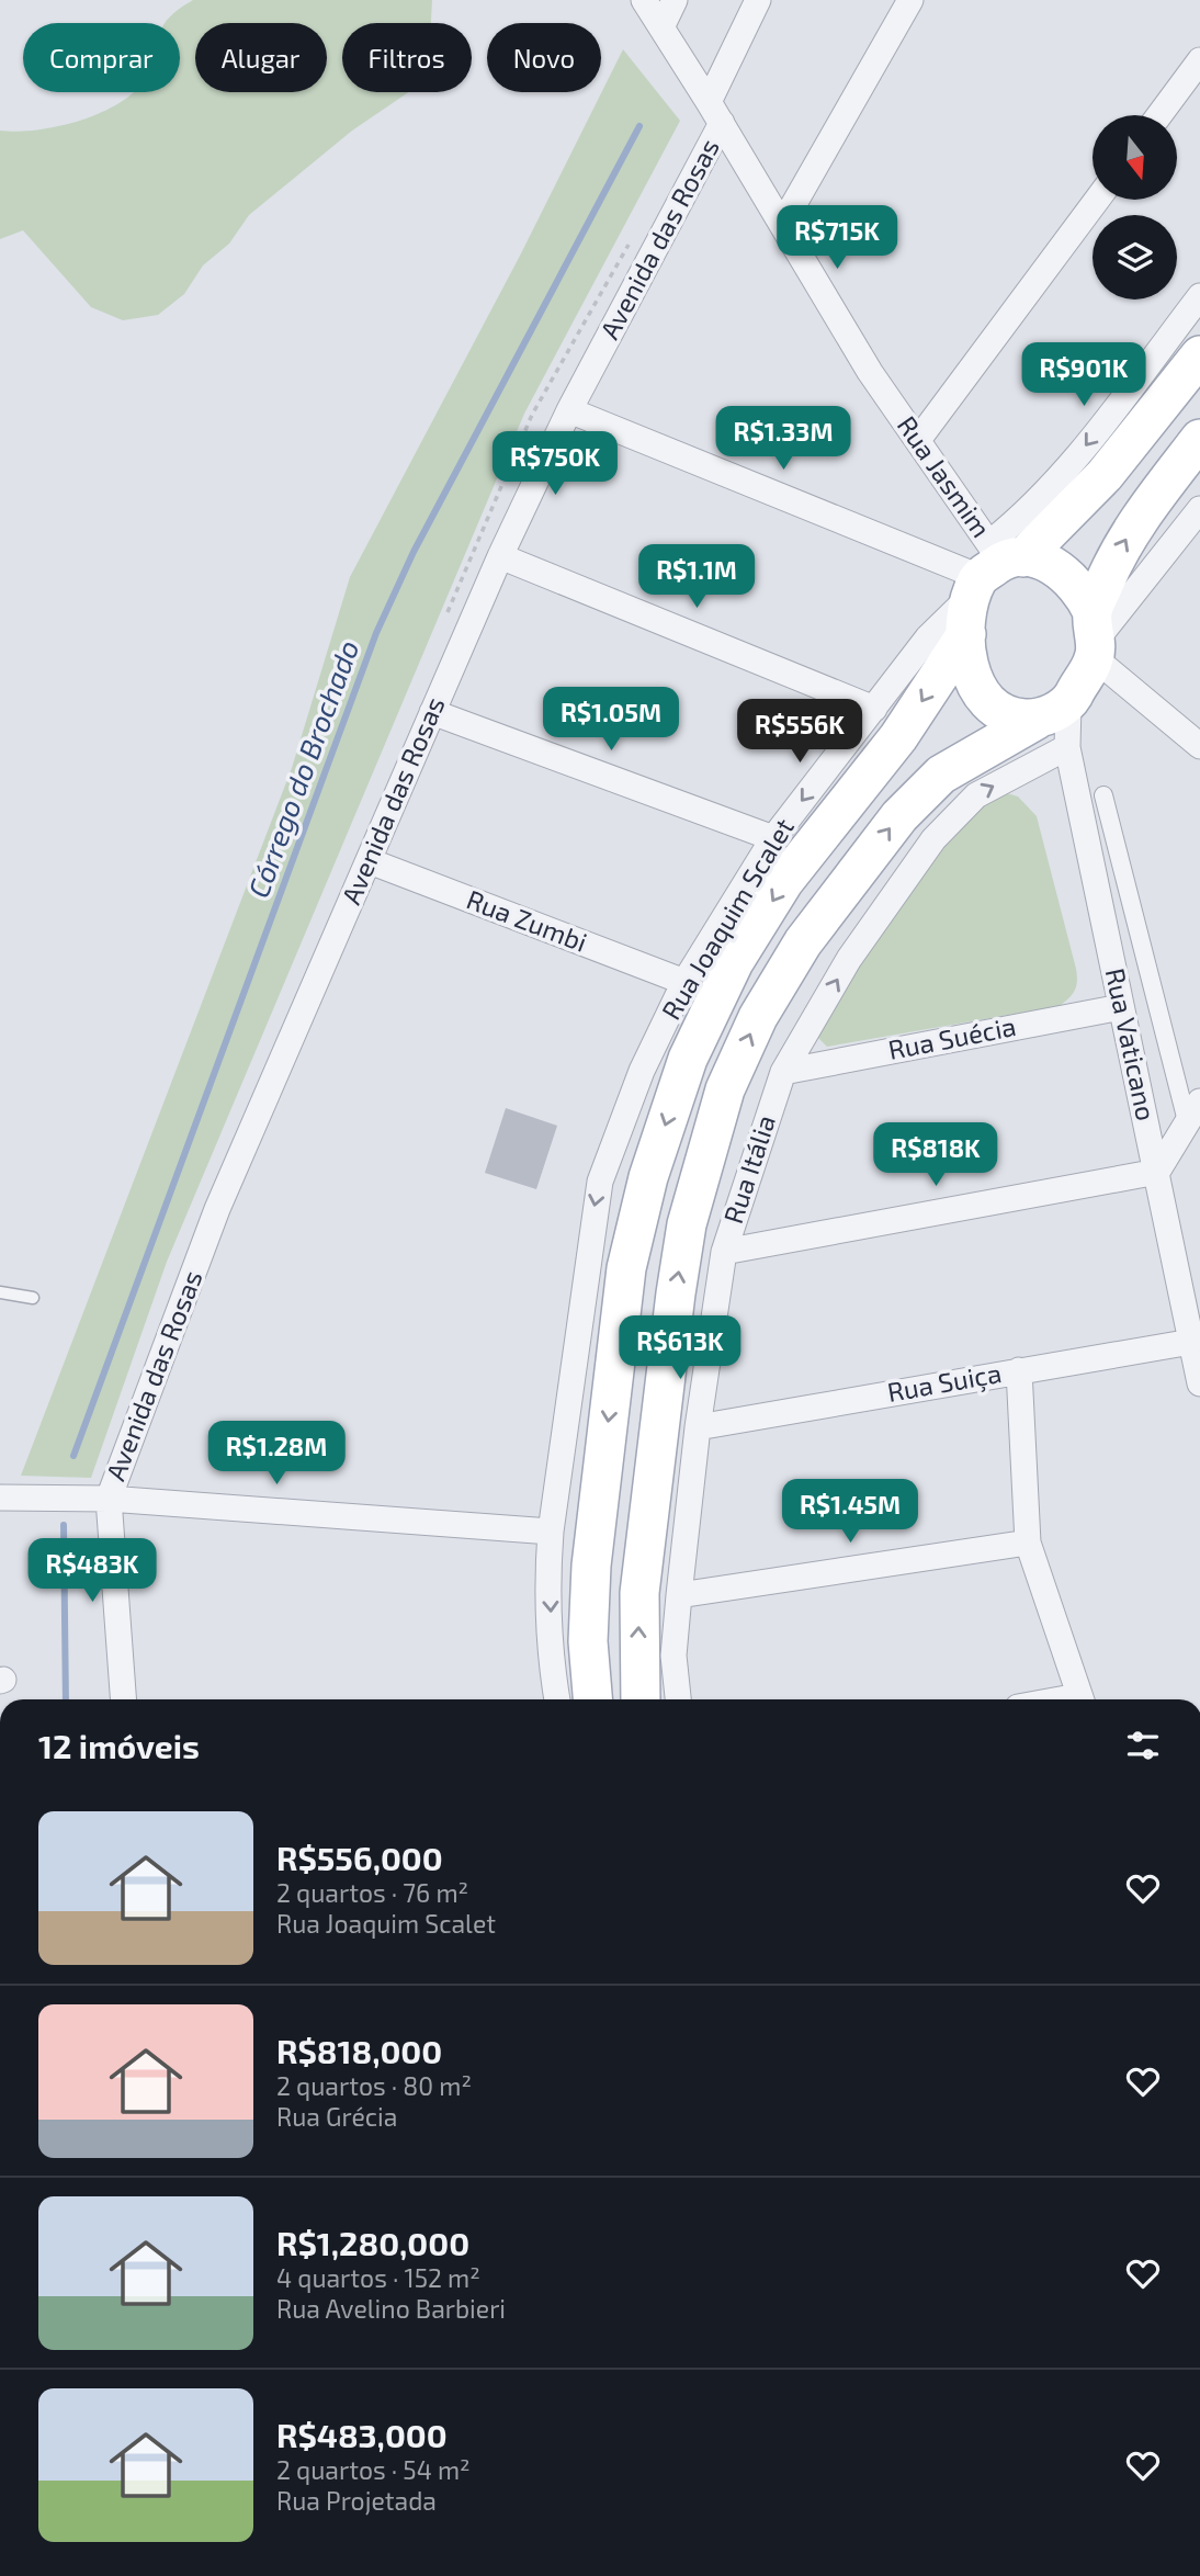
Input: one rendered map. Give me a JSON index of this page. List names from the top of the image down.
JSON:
{
  "streets": {
    "street": [
      "Avenida das Rosas",
      "Rua Jasmim",
      "Rua Joaquim Scalet",
      "Rua Zumbi",
      "Rua Suécia",
      "Rua Vaticano",
      "Rua Itália",
      "Rua Suiça"
    ]
  },
  "crossings": [
    ["Avenida das Rosas", "Rua Jasmim"],
    ["Avenida das Rosas", "Rua Zumbi"],
    ["Rua Jasmim", "Rua Joaquim Scalet"],
    ["Rua Jasmim", "Rua Vaticano"],
    ["Rua Joaquim Scalet", "Rua Zumbi"],
    ["Rua Joaquim Scalet", "Rua Vaticano"],
    ["Rua Suécia", "Rua Vaticano"],
    ["Rua Suécia", "Rua Itália"],
    ["Rua Vaticano", "Rua Itália"],
    ["Rua Vaticano", "Rua Suiça"],
    ["Rua Itália", "Rua Suiça"]
  ],
  "one_way": ["Rua Itália"],
  "water": ["Córrego do Brochado"],
  "north": "bottom",
  "page": {
    "chip": [
      "Comprar",
      "Alugar",
      "Filtros",
      "Novo"
    ],
    "price": [
      "R$715K",
      "R$901K",
      "R$1.33M",
      "R$750K",
      "R$1.1M",
      "R$1.05M",
      "R$556K",
      "R$818K",
      "R$613K",
      "R$1.28M",
      "R$1.45M",
      "R$483K"
    ],
    "heading": "12 imóveis",
    "list": [
      {
        "name": "R$556,000",
        "note": "2 quartos · 76 m² · Rua Joaquim Scalet"
      },
      {
        "name": "R$818,000",
        "note": "2 quartos · 80 m² · Rua Grécia"
      },
      {
        "name": "R$1,280,000",
        "note": "4 quartos · 152 m² · Rua Avelino Barbieri"
      },
      {
        "name": "R$483,000",
        "note": "2 quartos · 54 m² · Rua Projetada"
      }
    ]
  }
}
